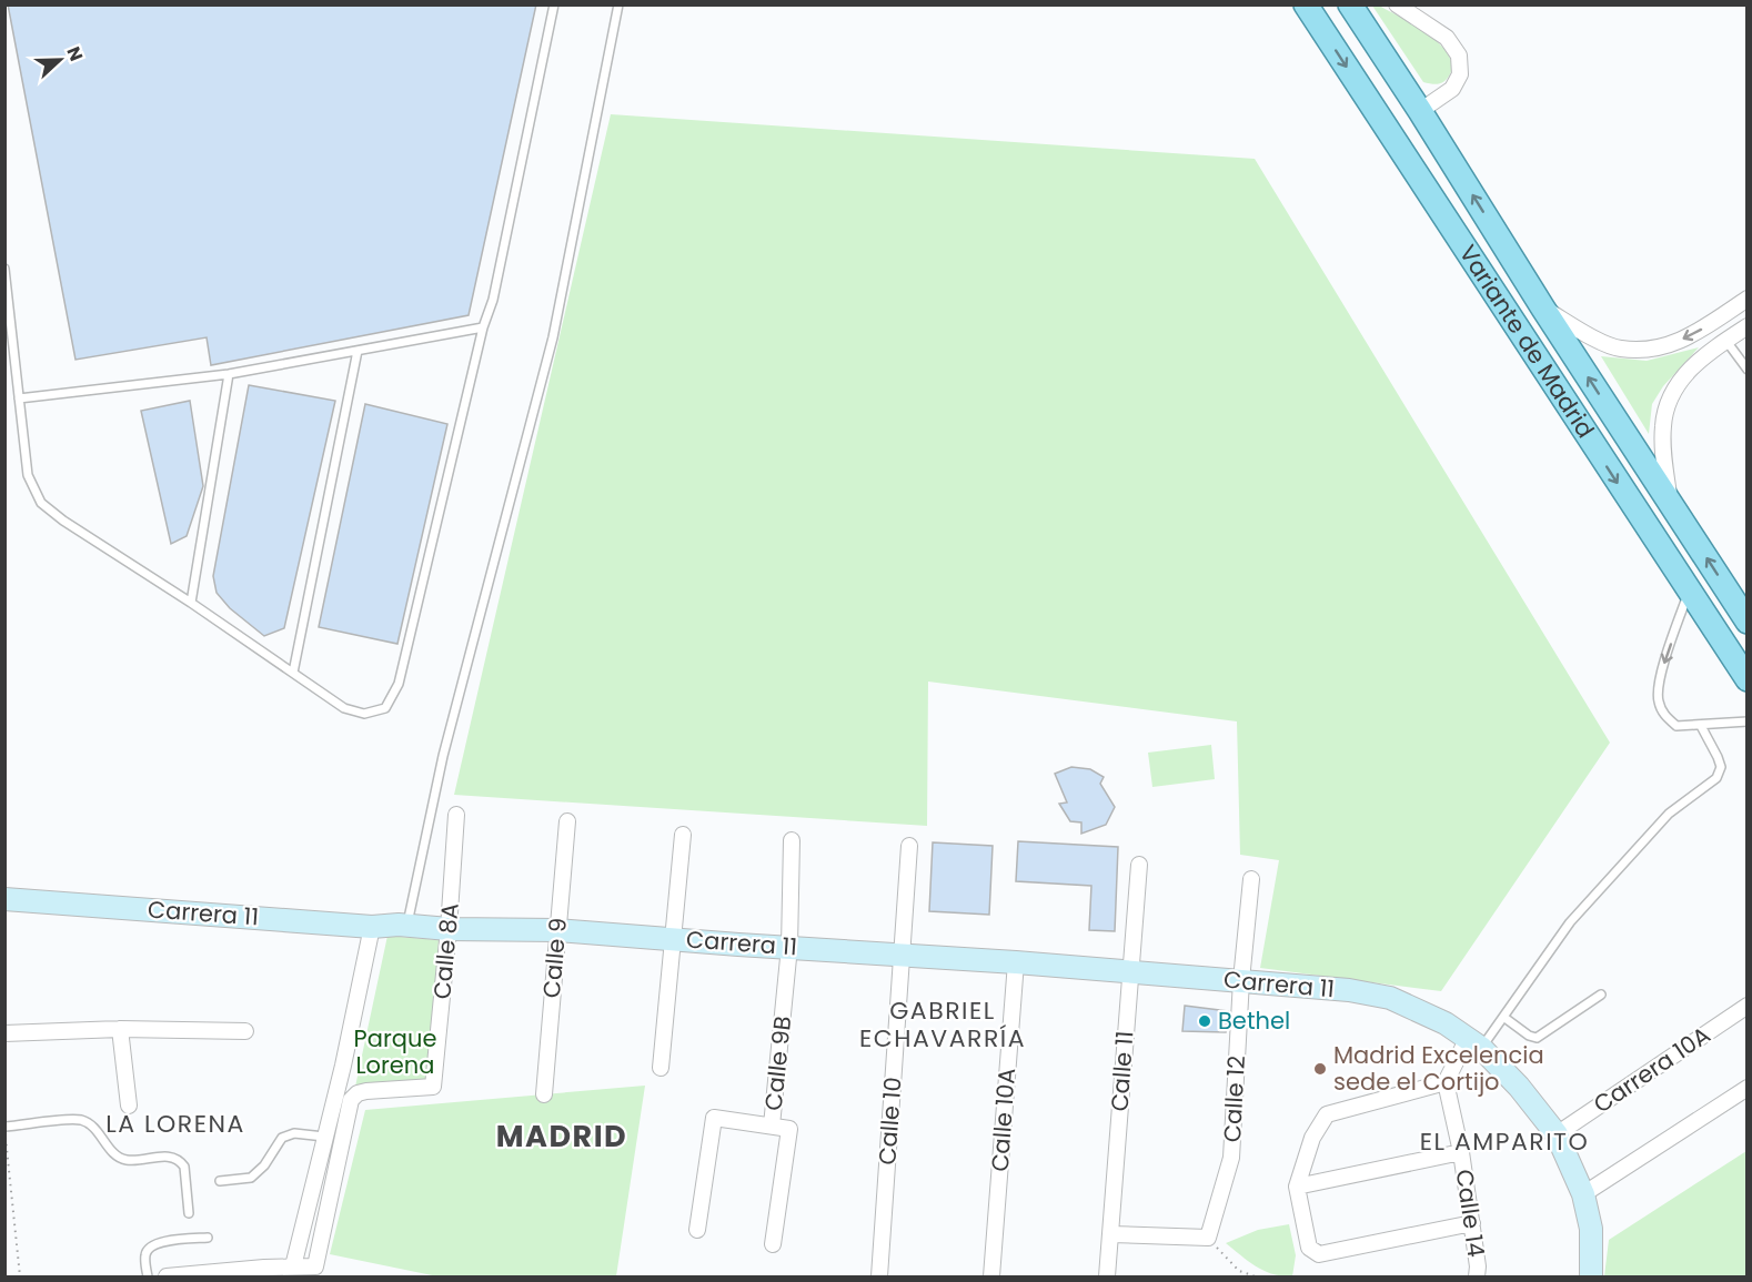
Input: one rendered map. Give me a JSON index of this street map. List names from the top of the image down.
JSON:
{
  "streets": {
    "main road": ["Variante de Madrid"],
    "street": [
      "Carrera 11",
      "Calle 8A",
      "Calle 9",
      "Calle 9B",
      "Carrera 10A",
      "Calle 11",
      "Calle 12",
      "Calle 10A",
      "Calle 10",
      "Calle 14"
    ]
  },
  "crossings": [
    ["Carrera 11", "Calle 8A"],
    ["Carrera 11", "Calle 9"],
    ["Carrera 11", "Calle 9B"],
    ["Carrera 11", "Carrera 10A"],
    ["Carrera 11", "Calle 11"],
    ["Carrera 11", "Calle 12"],
    ["Carrera 11", "Calle 10A"],
    ["Carrera 11", "Calle 10"]
  ],
  "districts": [
    "GABRIEL ECHAVARRÍA",
    "LA LORENA",
    "MADRID",
    "EL AMPARITO"
  ],
  "parks": ["Parque Lorena"],
  "places": ["Bethel", "Madrid Excelencia sede el Cortijo"],
  "north": "right"
}
